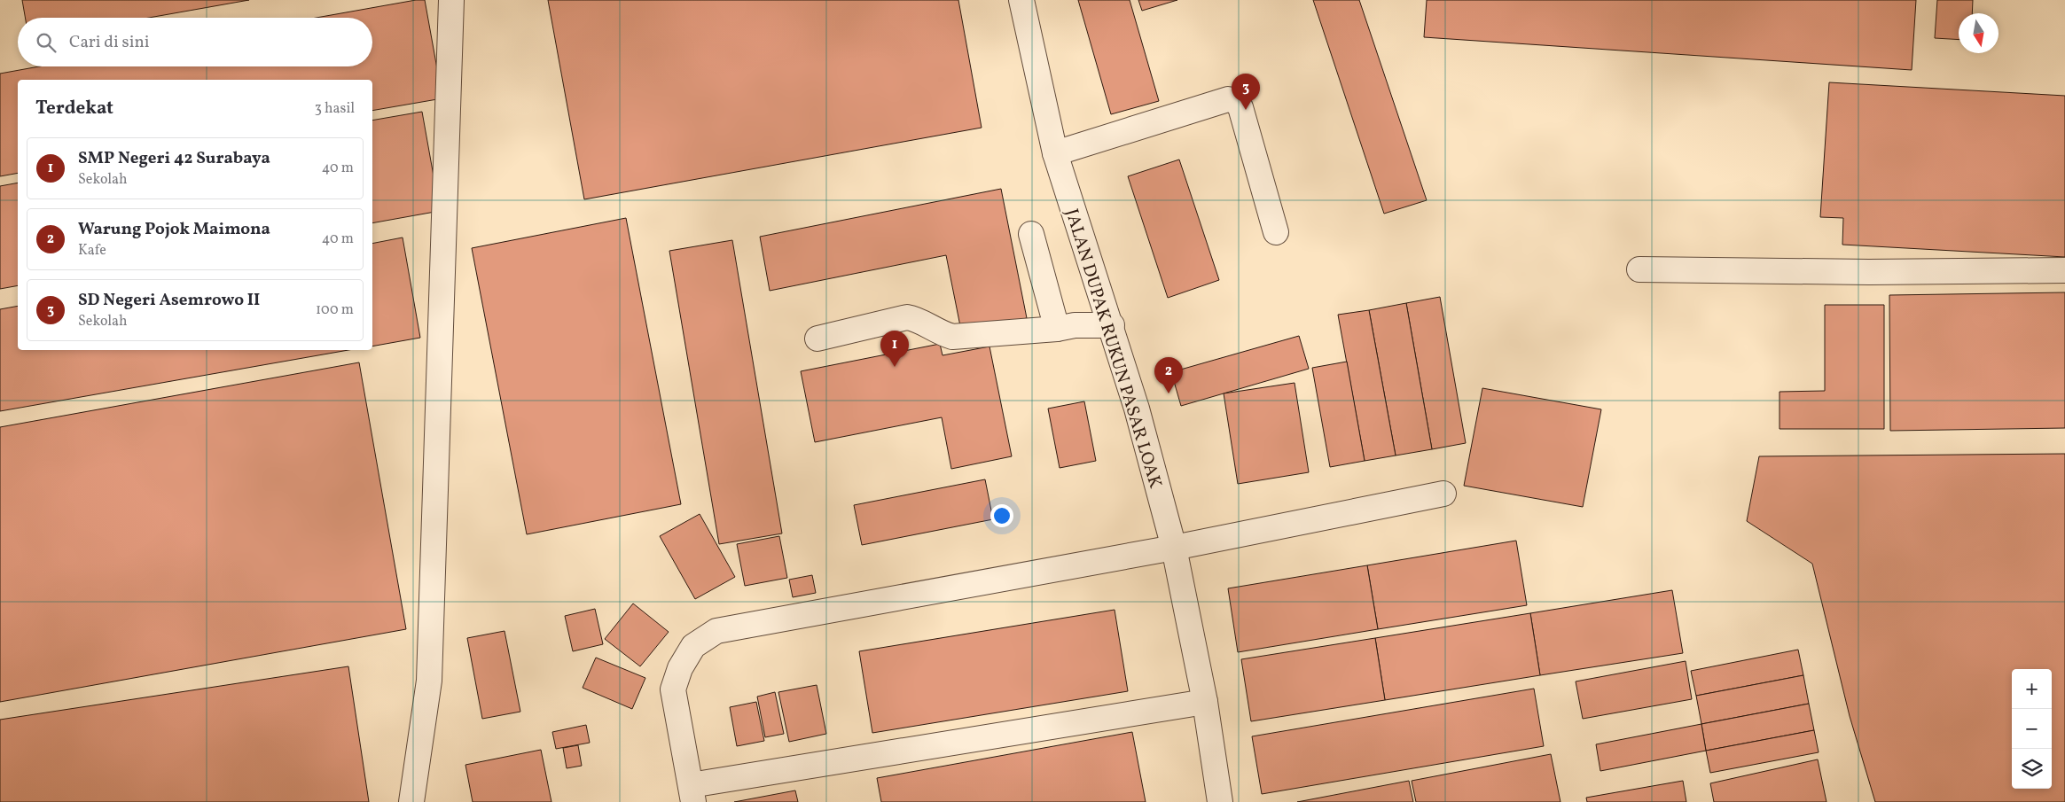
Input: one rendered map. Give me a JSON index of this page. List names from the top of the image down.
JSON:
{
  "streets": {
    "lane": ["JALAN DUPAK RUKUN PASAR LOAK"]
  },
  "north": "bottom",
  "page": {
    "search": "Cari di sini",
    "pins": ["3", "1", "2"],
    "heading": ["Terdekat", "3 hasil"],
    "list": [
      {
        "mark": "1",
        "name": "SMP Negeri 42 Surabaya",
        "note": "Sekolah",
        "value": "40 m"
      },
      {
        "mark": "2",
        "name": "Warung Pojok Maimona",
        "note": "Kafe",
        "value": "40 m"
      },
      {
        "mark": "3",
        "name": "SD Negeri Asemrowo II",
        "note": "Sekolah",
        "value": "100 m"
      }
    ],
    "map_buttons": ["+", "−"]
  }
}
